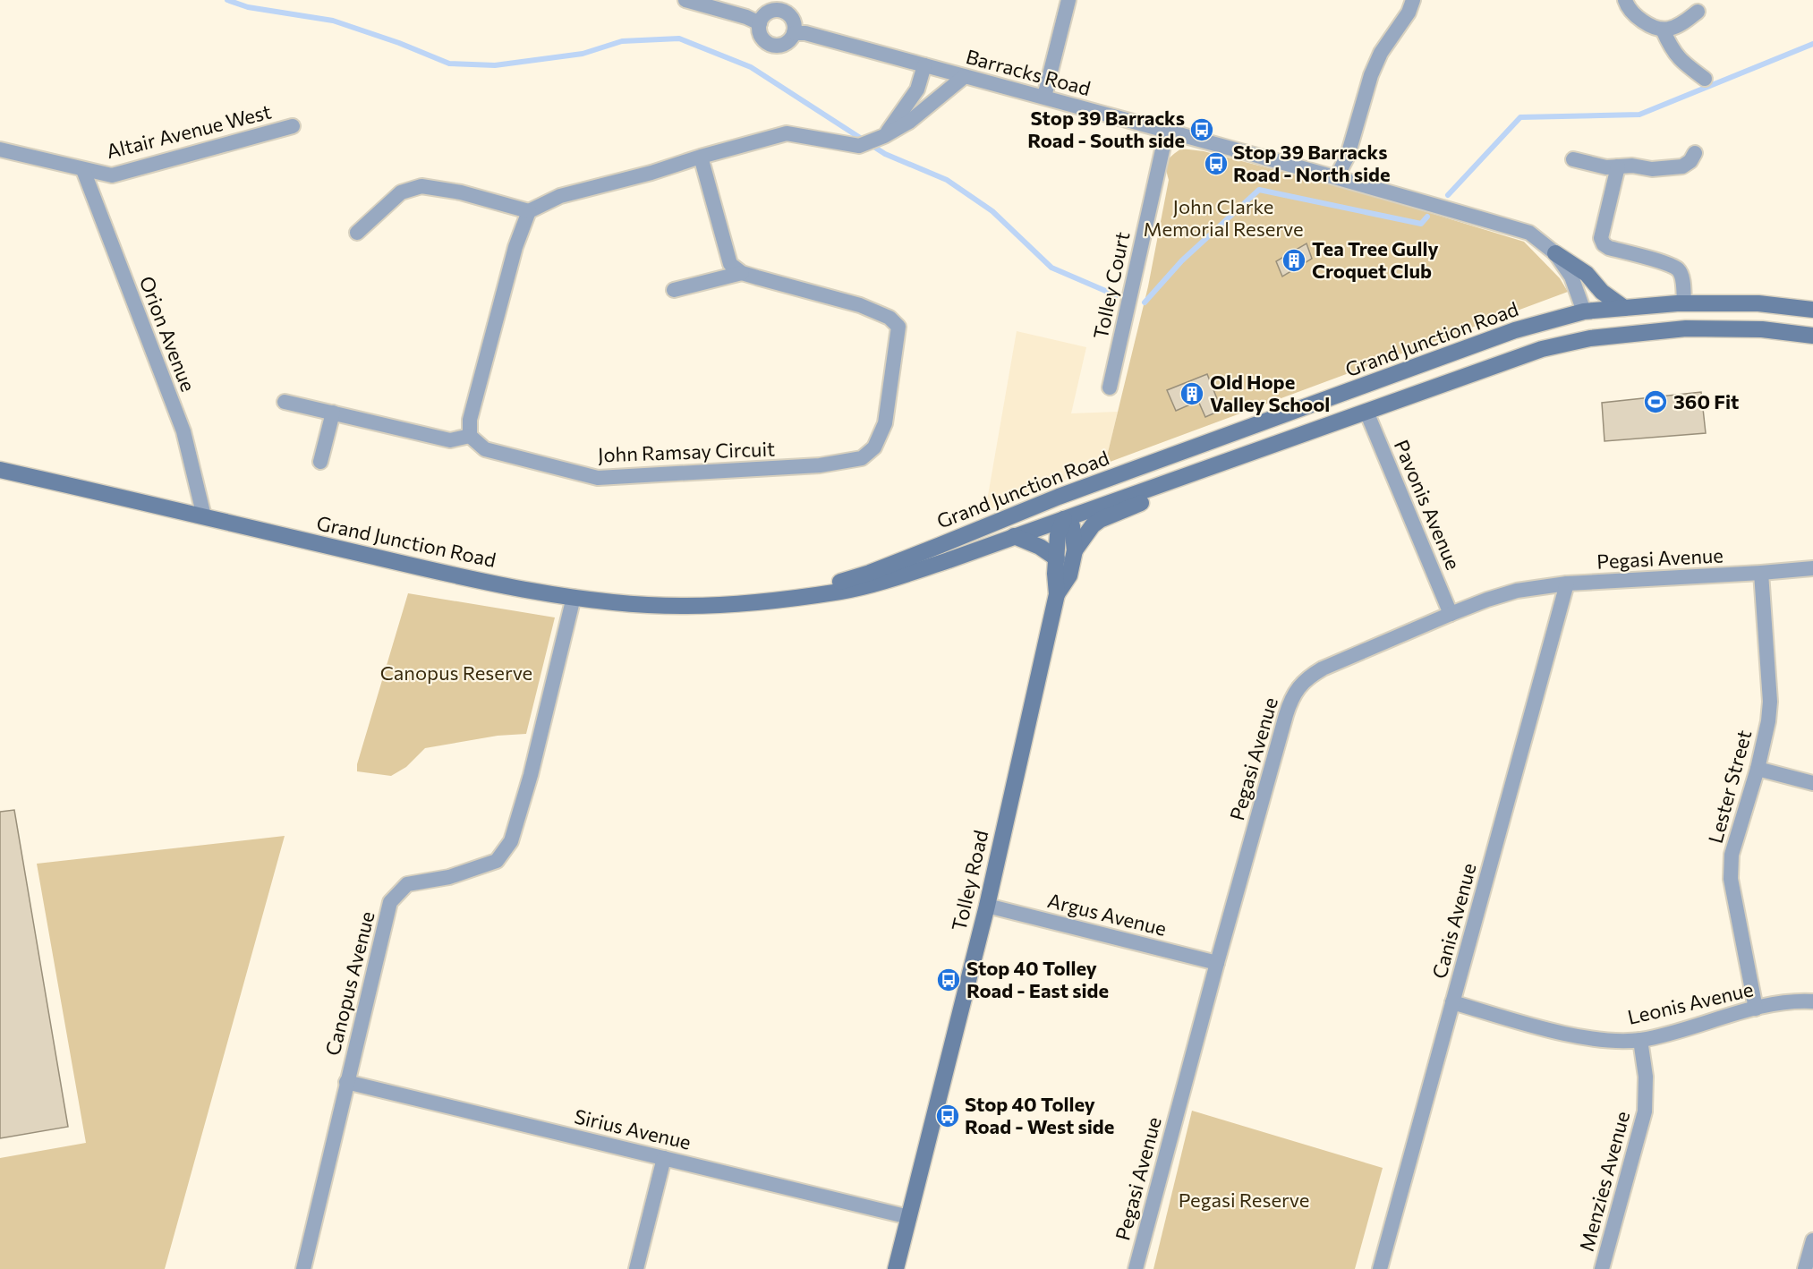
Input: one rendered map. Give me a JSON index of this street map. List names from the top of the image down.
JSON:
{
  "streets": {
    "main road": ["Grand Junction Road", "Tolley Road"],
    "street": [
      "Barracks Road",
      "Altair Avenue West",
      "Tolley Court",
      "Orion Avenue",
      "John Ramsay Circuit",
      "Pavonis Avenue",
      "Pegasi Avenue",
      "Lester Street",
      "Argus Avenue",
      "Canis Avenue",
      "Canopus Avenue",
      "Leonis Avenue",
      "Sirius Avenue",
      "Menzies Avenue"
    ]
  },
  "crossings": [
    ["Barracks Road", "Tolley Court"],
    ["Barracks Road", "Grand Junction Road"],
    ["Altair Avenue West", "Orion Avenue"],
    ["Orion Avenue", "Grand Junction Road"],
    ["Grand Junction Road", "Pavonis Avenue"],
    ["Grand Junction Road", "Tolley Road"],
    ["Grand Junction Road", "Canopus Avenue"],
    ["Pavonis Avenue", "Pegasi Avenue"],
    ["Pegasi Avenue", "Lester Street"],
    ["Pegasi Avenue", "Argus Avenue"],
    ["Pegasi Avenue", "Canis Avenue"],
    ["Lester Street", "Leonis Avenue"],
    ["Tolley Road", "Argus Avenue"],
    ["Tolley Road", "Sirius Avenue"],
    ["Canis Avenue", "Leonis Avenue"],
    ["Canopus Avenue", "Sirius Avenue"],
    ["Leonis Avenue", "Menzies Avenue"]
  ],
  "parks": ["John Clarke Memorial Reserve", "Canopus Reserve", "Pegasi Reserve"],
  "places": {
    "bus stop": [
      "Stop 39 Barracks Road - South side",
      "Stop 39 Barracks Road - North side",
      "Stop 40 Tolley Road - East side",
      "Stop 40 Tolley Road - West side"
    ],
    "building": ["Tea Tree Gully Croquet Club", "Old Hope Valley School"],
    "sports": ["360 Fit"]
  }
}
